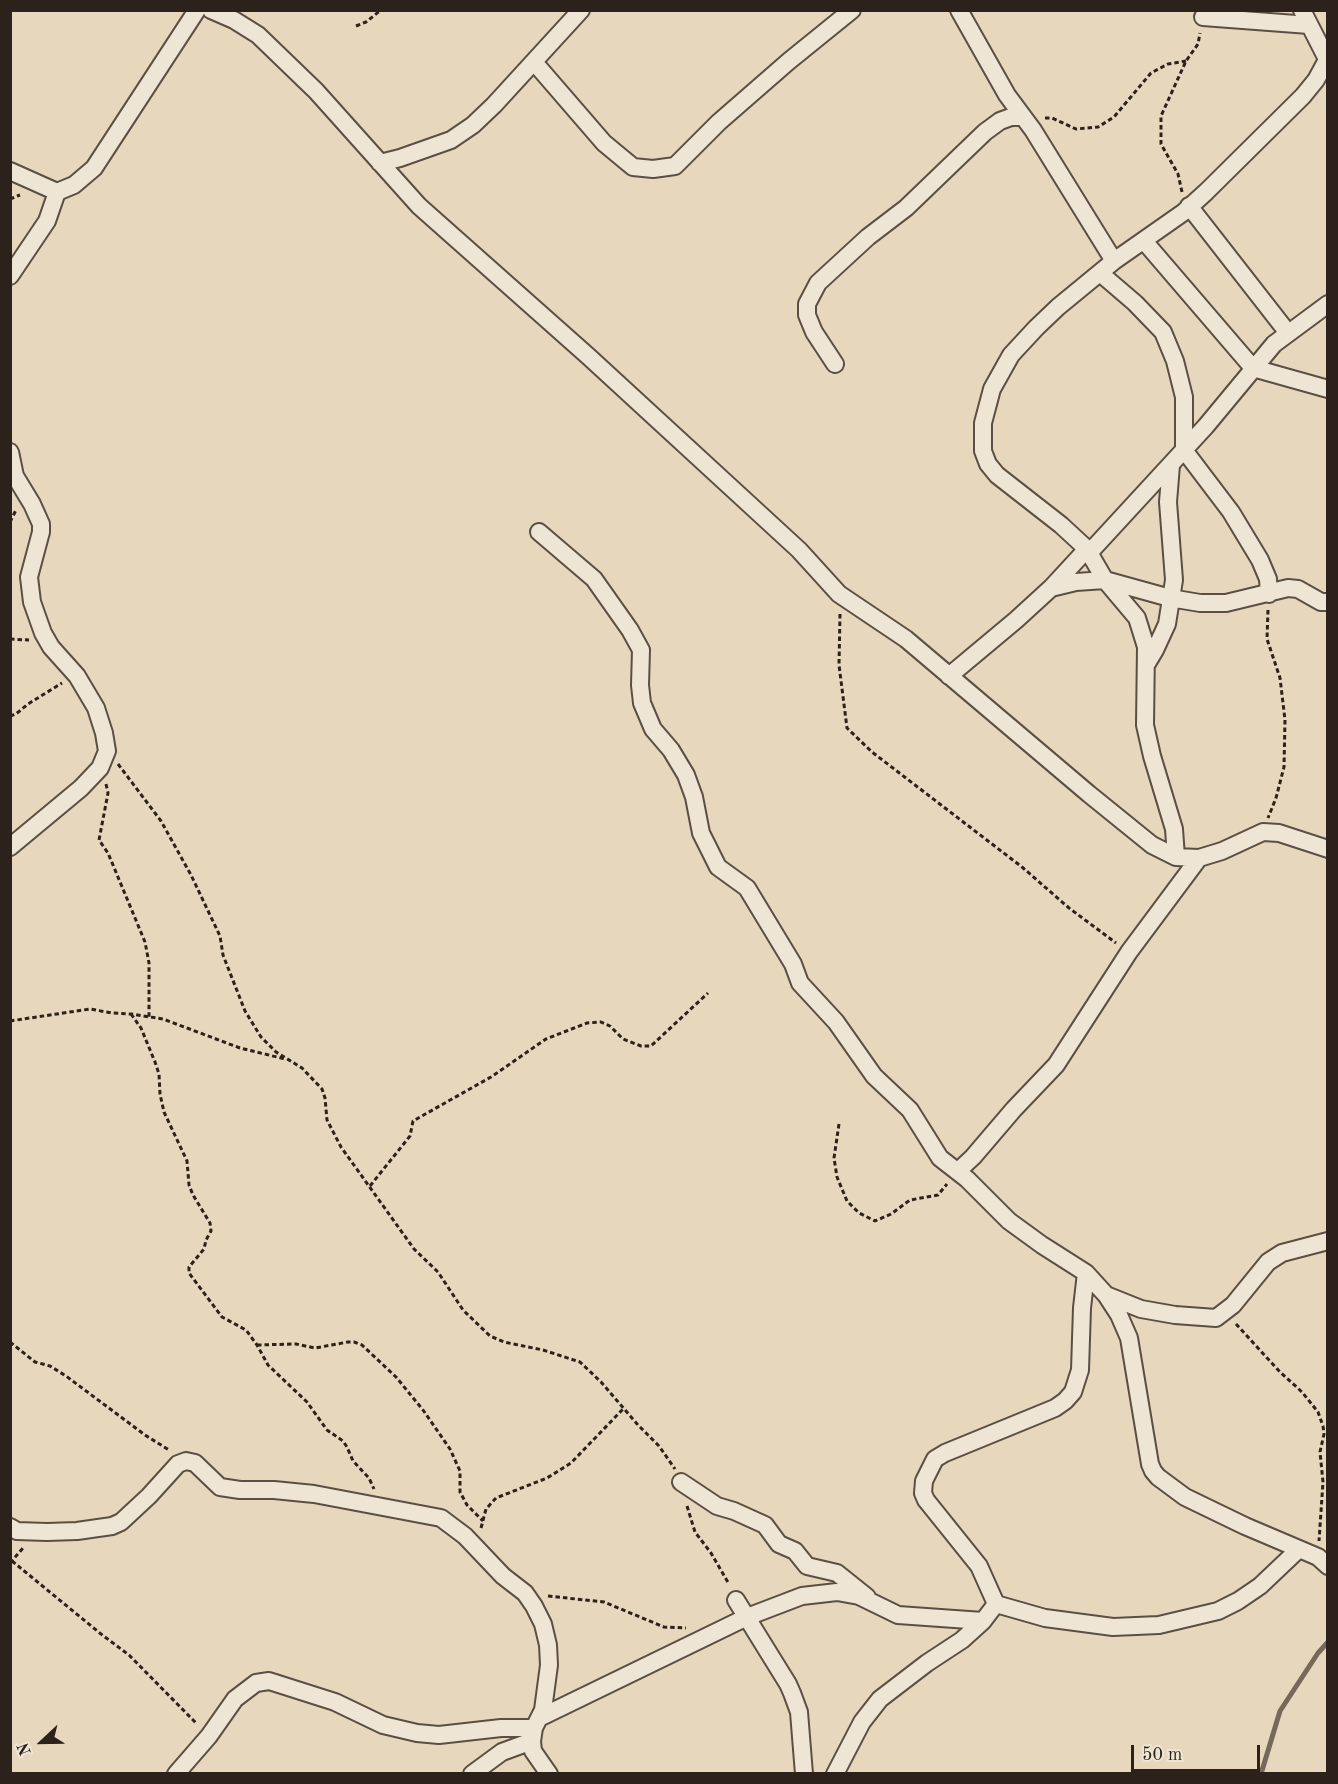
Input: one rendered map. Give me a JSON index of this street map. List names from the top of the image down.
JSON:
{
  "scale_bar": "50 m",
  "north": "left"
}
